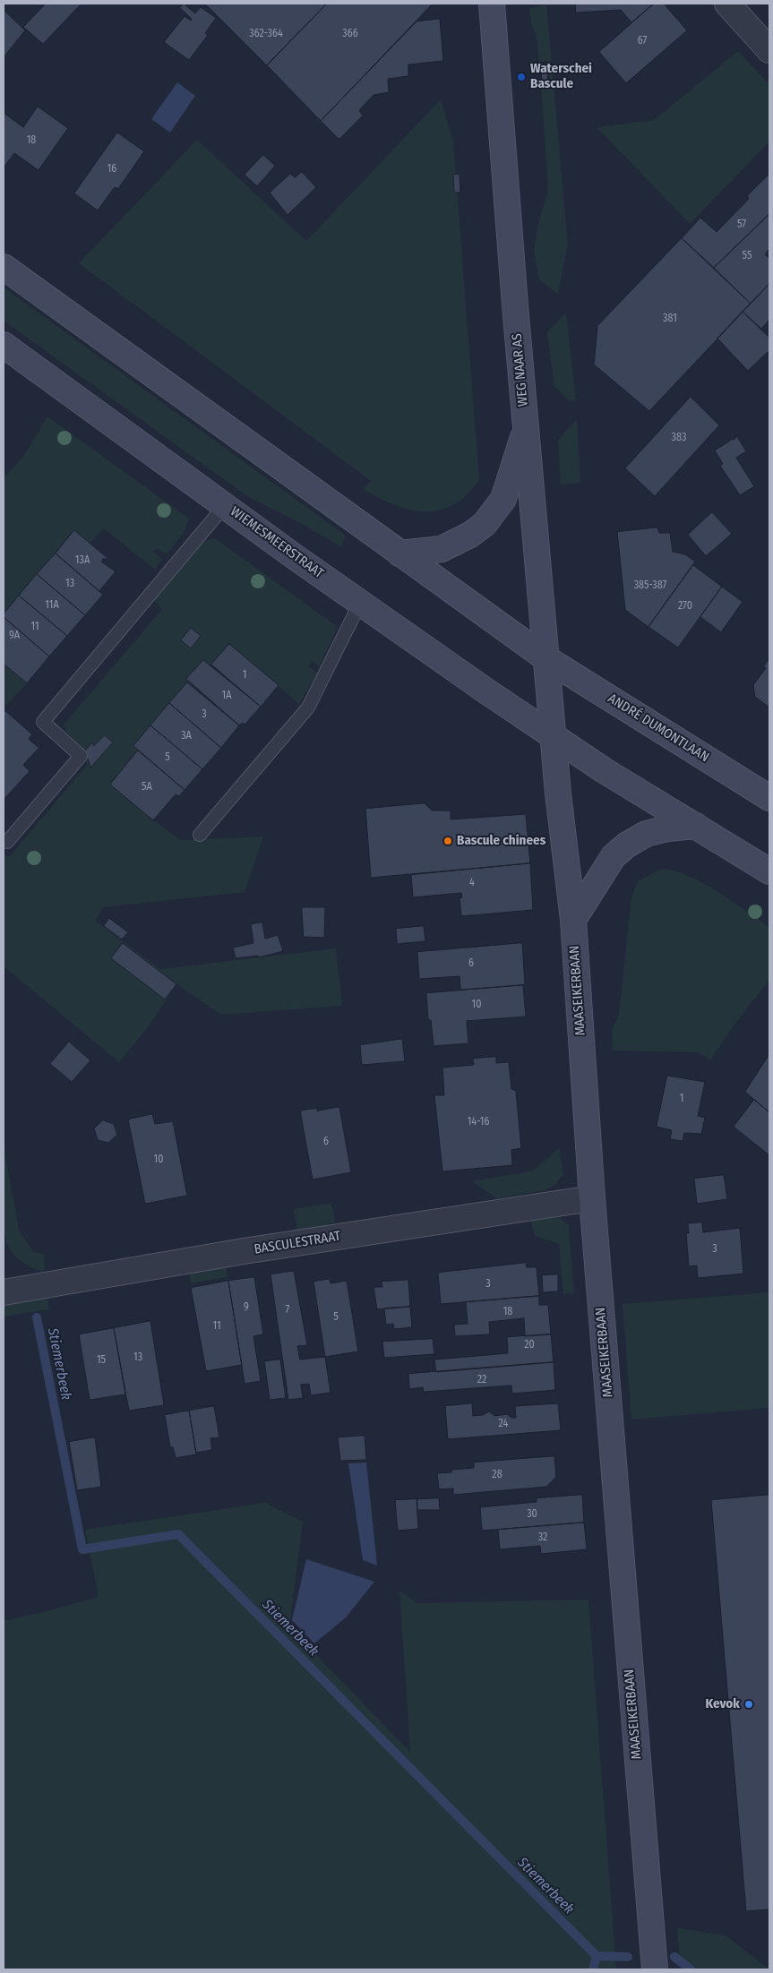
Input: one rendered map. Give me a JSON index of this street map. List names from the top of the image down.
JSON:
{
  "streets": {
    "main road": [
      "WEG NAAR AS",
      "WIEMESMEERSTRAAT",
      "ANDRÉ DUMONTLAAN",
      "MAASEIKERBAAN"
    ],
    "street": ["BASCULESTRAAT"]
  },
  "crossings": [
    ["WEG NAAR AS", "WIEMESMEERSTRAAT"],
    ["WEG NAAR AS", "ANDRÉ DUMONTLAAN"],
    ["WEG NAAR AS", "MAASEIKERBAAN"],
    ["WIEMESMEERSTRAAT", "MAASEIKERBAAN"],
    ["MAASEIKERBAAN", "BASCULESTRAAT"]
  ],
  "water": ["Stiemerbeek"],
  "places": ["Waterschei Bascule", "Bascule chinees", "Kevok"],
  "house_numbers": [
    "362-364",
    "366",
    "67",
    "18",
    "16",
    "57",
    "55",
    "381",
    "383",
    "13A",
    "13",
    "385-387",
    "11A",
    "270",
    "11",
    "9A",
    "1",
    "1A",
    "3",
    "3A",
    "5",
    "5A",
    "4",
    "6",
    "10",
    "1",
    "14-16",
    "6",
    "10",
    "3",
    "3",
    "9",
    "7",
    "18",
    "5",
    "11",
    "20",
    "13",
    "15",
    "22",
    "24",
    "28",
    "30",
    "32"
  ]
}
